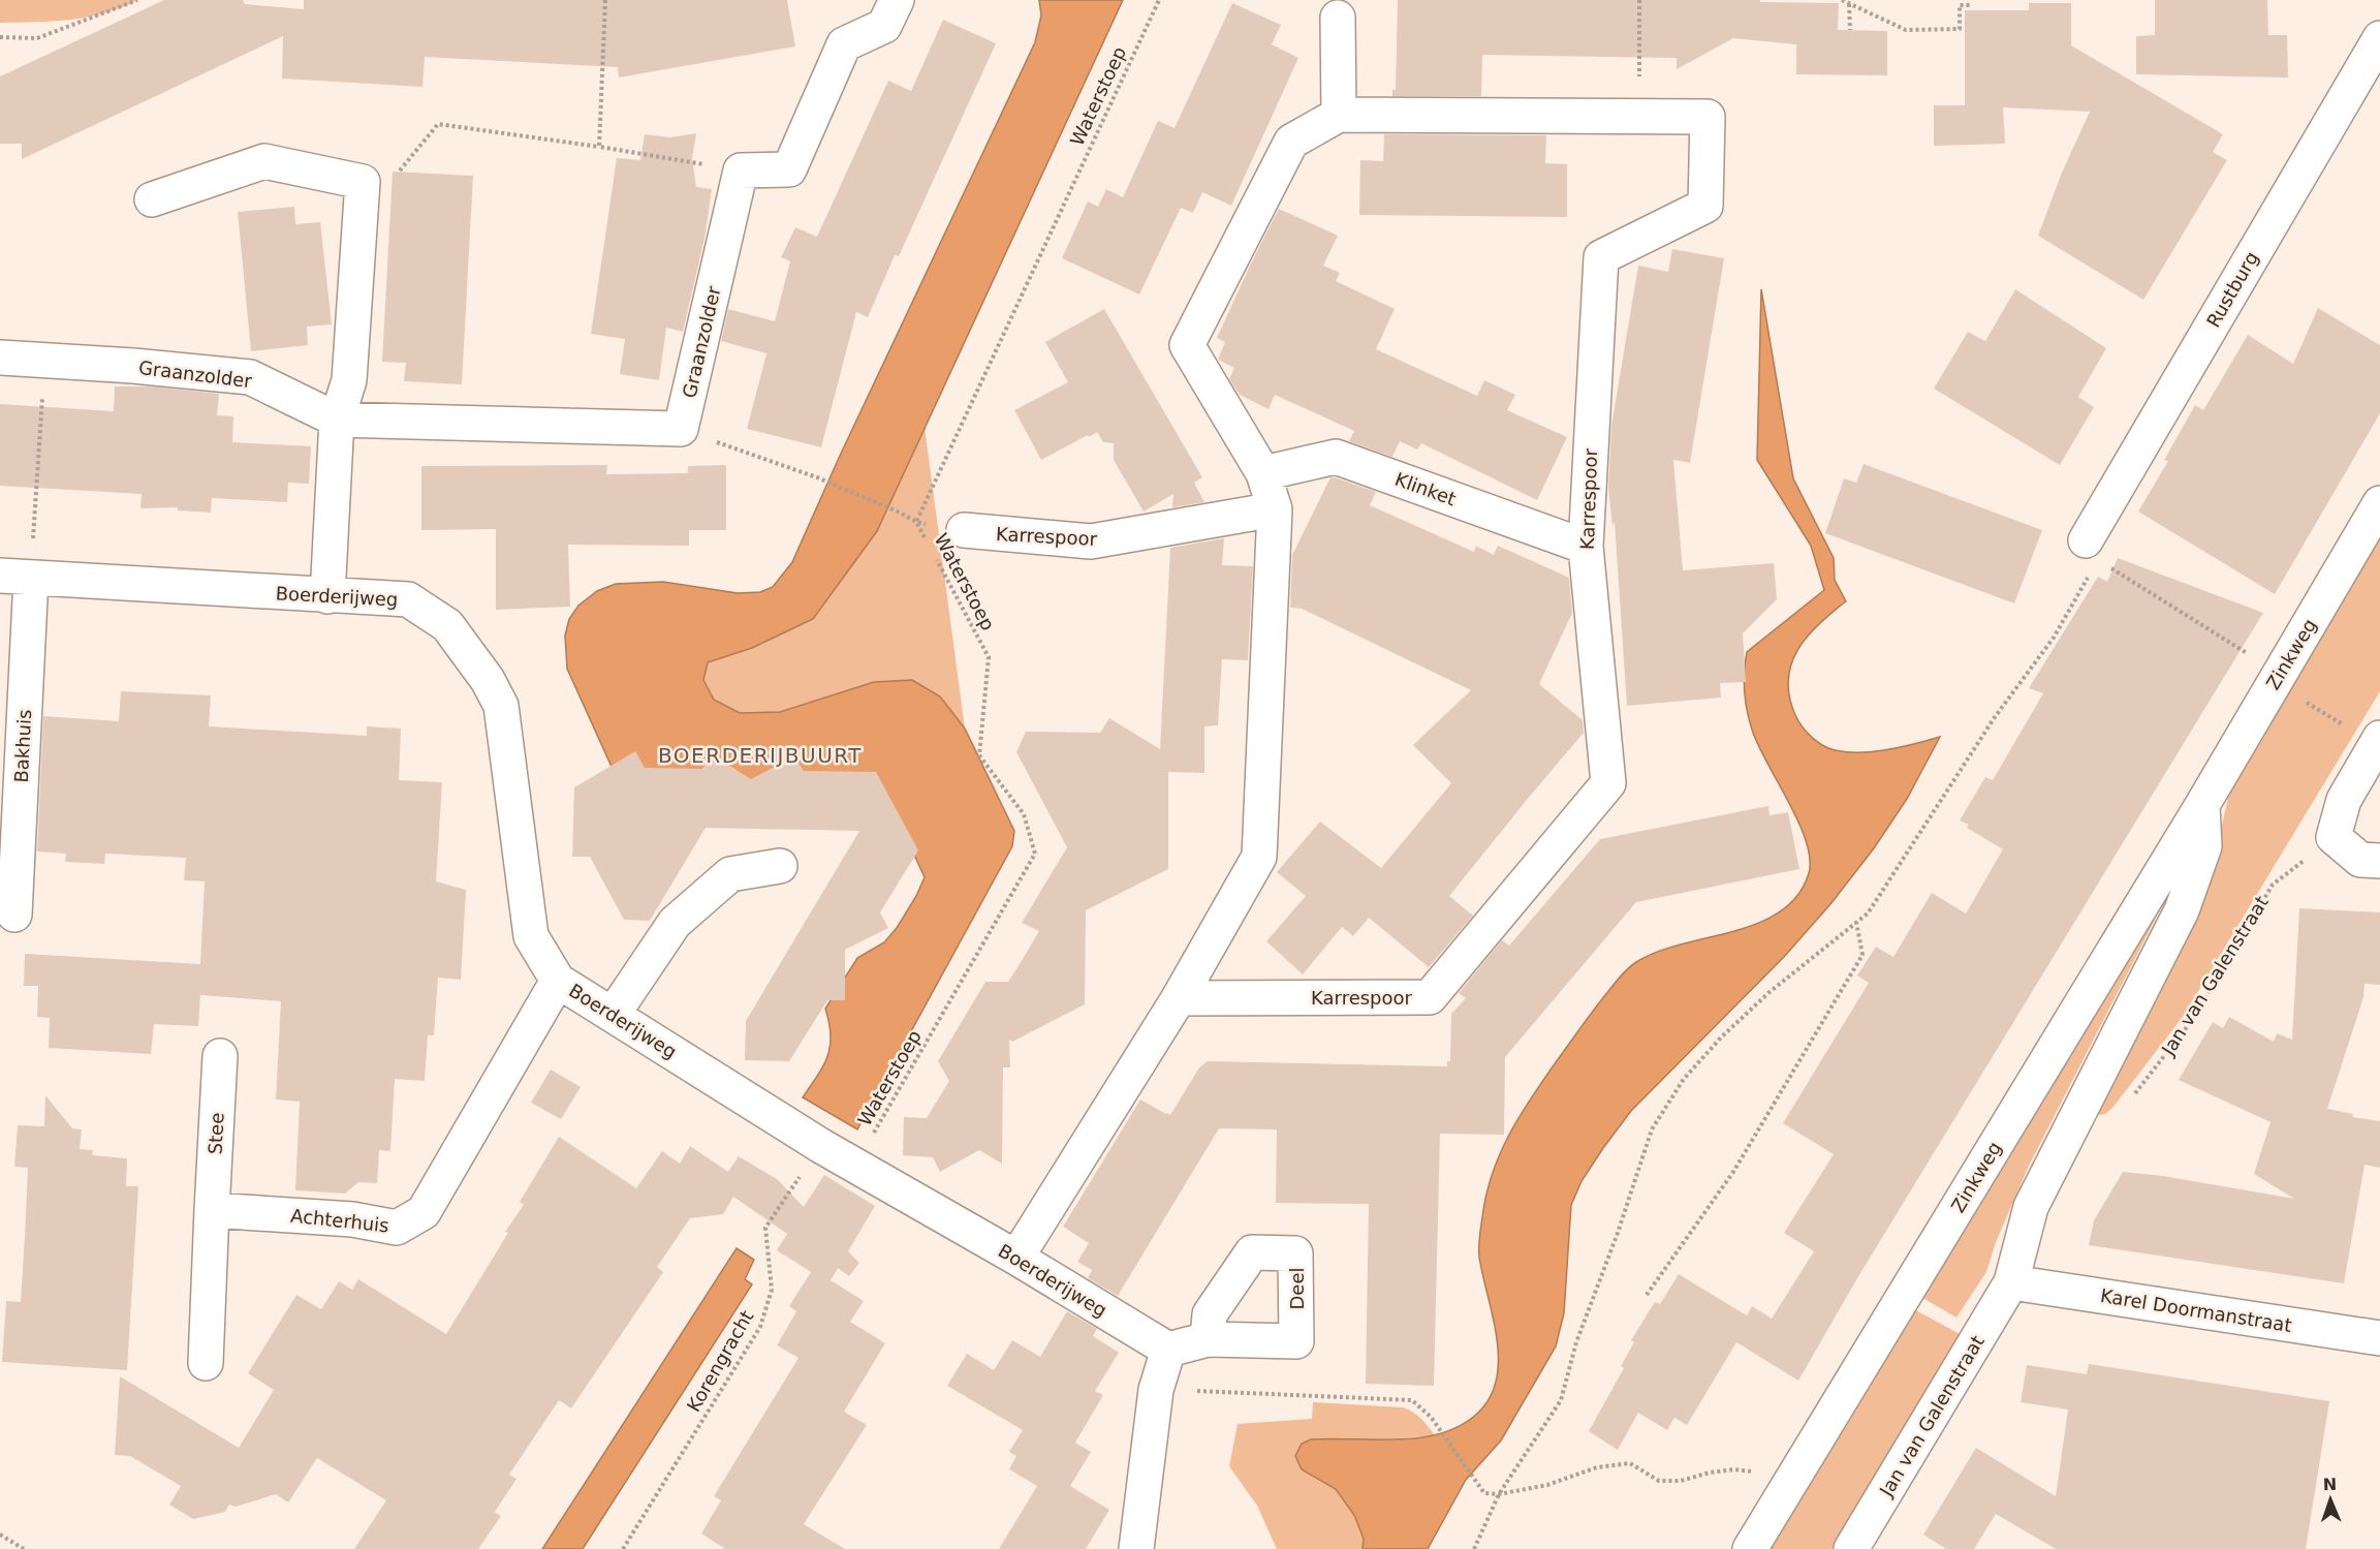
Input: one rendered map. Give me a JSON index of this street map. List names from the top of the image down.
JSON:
{
  "streets": {
    "street": [
      "Rustburg",
      "Graanzolder",
      "Klinket",
      "Karrespoor",
      "Boerderijweg",
      "Zinkweg",
      "Bakhuis",
      "Jan van Galenstraat",
      "Stee",
      "Achterhuis",
      "Karel Doormanstraat"
    ],
    "path": ["Waterstoep", "Korengracht"]
  },
  "crossings": [
    ["Waterstoep", "Boerderijweg"],
    ["Klinket", "Karrespoor"],
    ["Boerderijweg", "Bakhuis"],
    ["Boerderijweg", "Achterhuis"],
    ["Boerderijweg", "Korengracht"],
    ["Jan van Galenstraat", "Karel Doormanstraat"],
    ["Stee", "Achterhuis"]
  ],
  "districts": ["BOERDERIJBUURT"],
  "north": "top"
}
